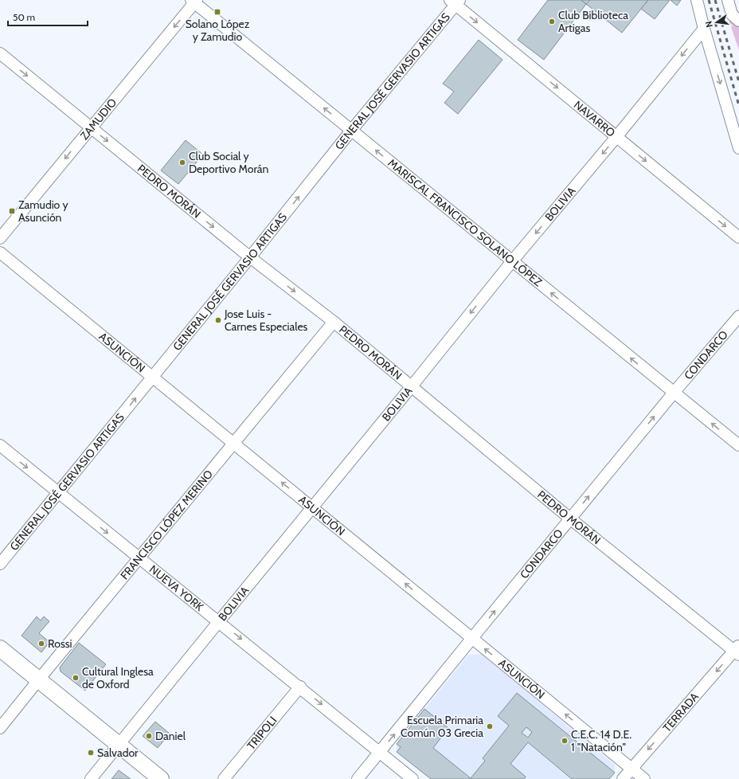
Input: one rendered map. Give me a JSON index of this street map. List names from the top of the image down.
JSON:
{
  "streets": {
    "street": [
      "GENERAL JOSÉ GERVASIO ARTIGAS",
      "ZAMUDIO",
      "NAVARRO",
      "PEDRO MORÁN",
      "BOLIVIA",
      "MARISCAL FRANCISCO SOLANO LÓPEZ",
      "ASUNCIÓN",
      "CONDARCO",
      "FRANCISCO LÓPEZ MERINO",
      "NUEVA YORK",
      "TERRADA",
      "TRÍPOLI"
    ]
  },
  "crossings": [
    ["GENERAL JOSÉ GERVASIO ARTIGAS", "NAVARRO"],
    ["GENERAL JOSÉ GERVASIO ARTIGAS", "PEDRO MORÁN"],
    ["GENERAL JOSÉ GERVASIO ARTIGAS", "MARISCAL FRANCISCO SOLANO LÓPEZ"],
    ["GENERAL JOSÉ GERVASIO ARTIGAS", "ASUNCIÓN"],
    ["GENERAL JOSÉ GERVASIO ARTIGAS", "NUEVA YORK"],
    ["ZAMUDIO", "PEDRO MORÁN"],
    ["ZAMUDIO", "MARISCAL FRANCISCO SOLANO LÓPEZ"],
    ["NAVARRO", "BOLIVIA"],
    ["PEDRO MORÁN", "BOLIVIA"],
    ["PEDRO MORÁN", "CONDARCO"],
    ["PEDRO MORÁN", "FRANCISCO LÓPEZ MERINO"],
    ["PEDRO MORÁN", "TERRADA"],
    ["BOLIVIA", "MARISCAL FRANCISCO SOLANO LÓPEZ"],
    ["BOLIVIA", "ASUNCIÓN"],
    ["BOLIVIA", "NUEVA YORK"],
    ["MARISCAL FRANCISCO SOLANO LÓPEZ", "CONDARCO"],
    ["ASUNCIÓN", "CONDARCO"],
    ["ASUNCIÓN", "FRANCISCO LÓPEZ MERINO"],
    ["ASUNCIÓN", "TERRADA"],
    ["CONDARCO", "NUEVA YORK"],
    ["FRANCISCO LÓPEZ MERINO", "NUEVA YORK"],
    ["NUEVA YORK", "TRÍPOLI"]
  ],
  "one_way": [
    "GENERAL JOSÉ GERVASIO ARTIGAS",
    "ZAMUDIO",
    "NAVARRO",
    "PEDRO MORÁN",
    "BOLIVIA",
    "MARISCAL FRANCISCO SOLANO LÓPEZ",
    "ASUNCIÓN",
    "CONDARCO",
    "NUEVA YORK",
    "TERRADA"
  ],
  "places": {
    "transit": ["Solano López y Zamudio", "Zamudio y Asunción"],
    "other": [
      "Club Biblioteca Artigas",
      "Club Social y Deportivo Morán",
      "Jose Luis - Carnes Especiales",
      "Rossi",
      "Cultural Inglesa de Oxford",
      "Escuela Primaria Común 03 Grecia",
      "Daniel",
      "C.E.C. 14 D.E. 1 \"Natación\"",
      "Salvador"
    ]
  },
  "scale_bar": "50 m",
  "north": "left"
}
